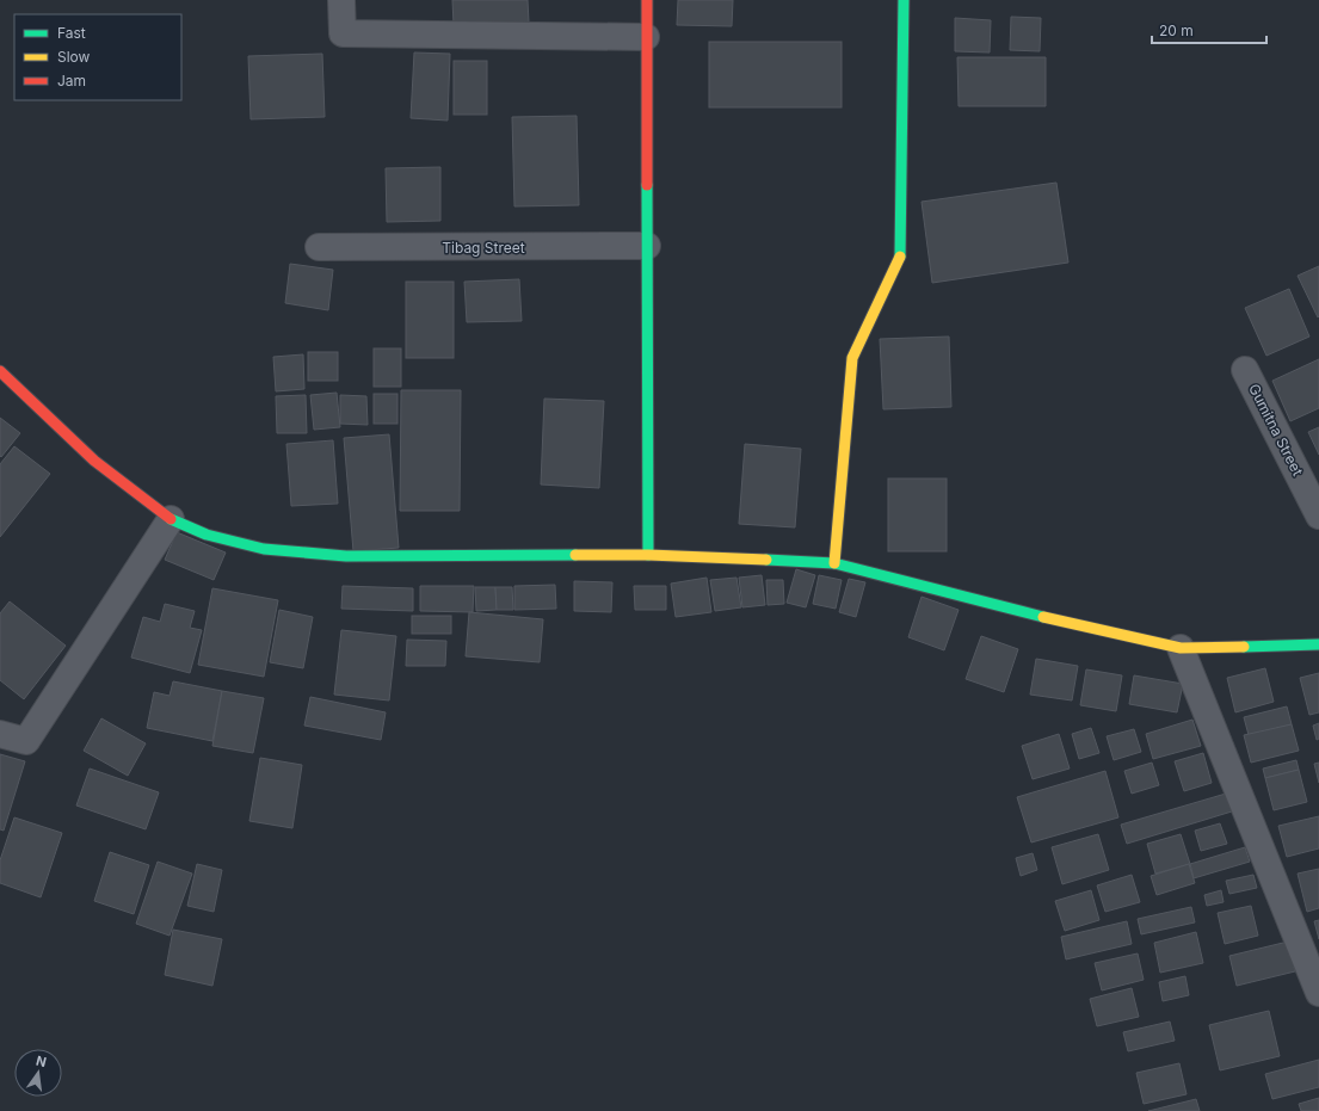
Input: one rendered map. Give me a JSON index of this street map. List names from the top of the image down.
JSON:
{
  "streets": {
    "street": ["Tibag Street", "Gumitna Street"]
  },
  "legend": ["Fast", "Slow", "Jam"],
  "scale_bar": "20 m",
  "north": "top"
}
